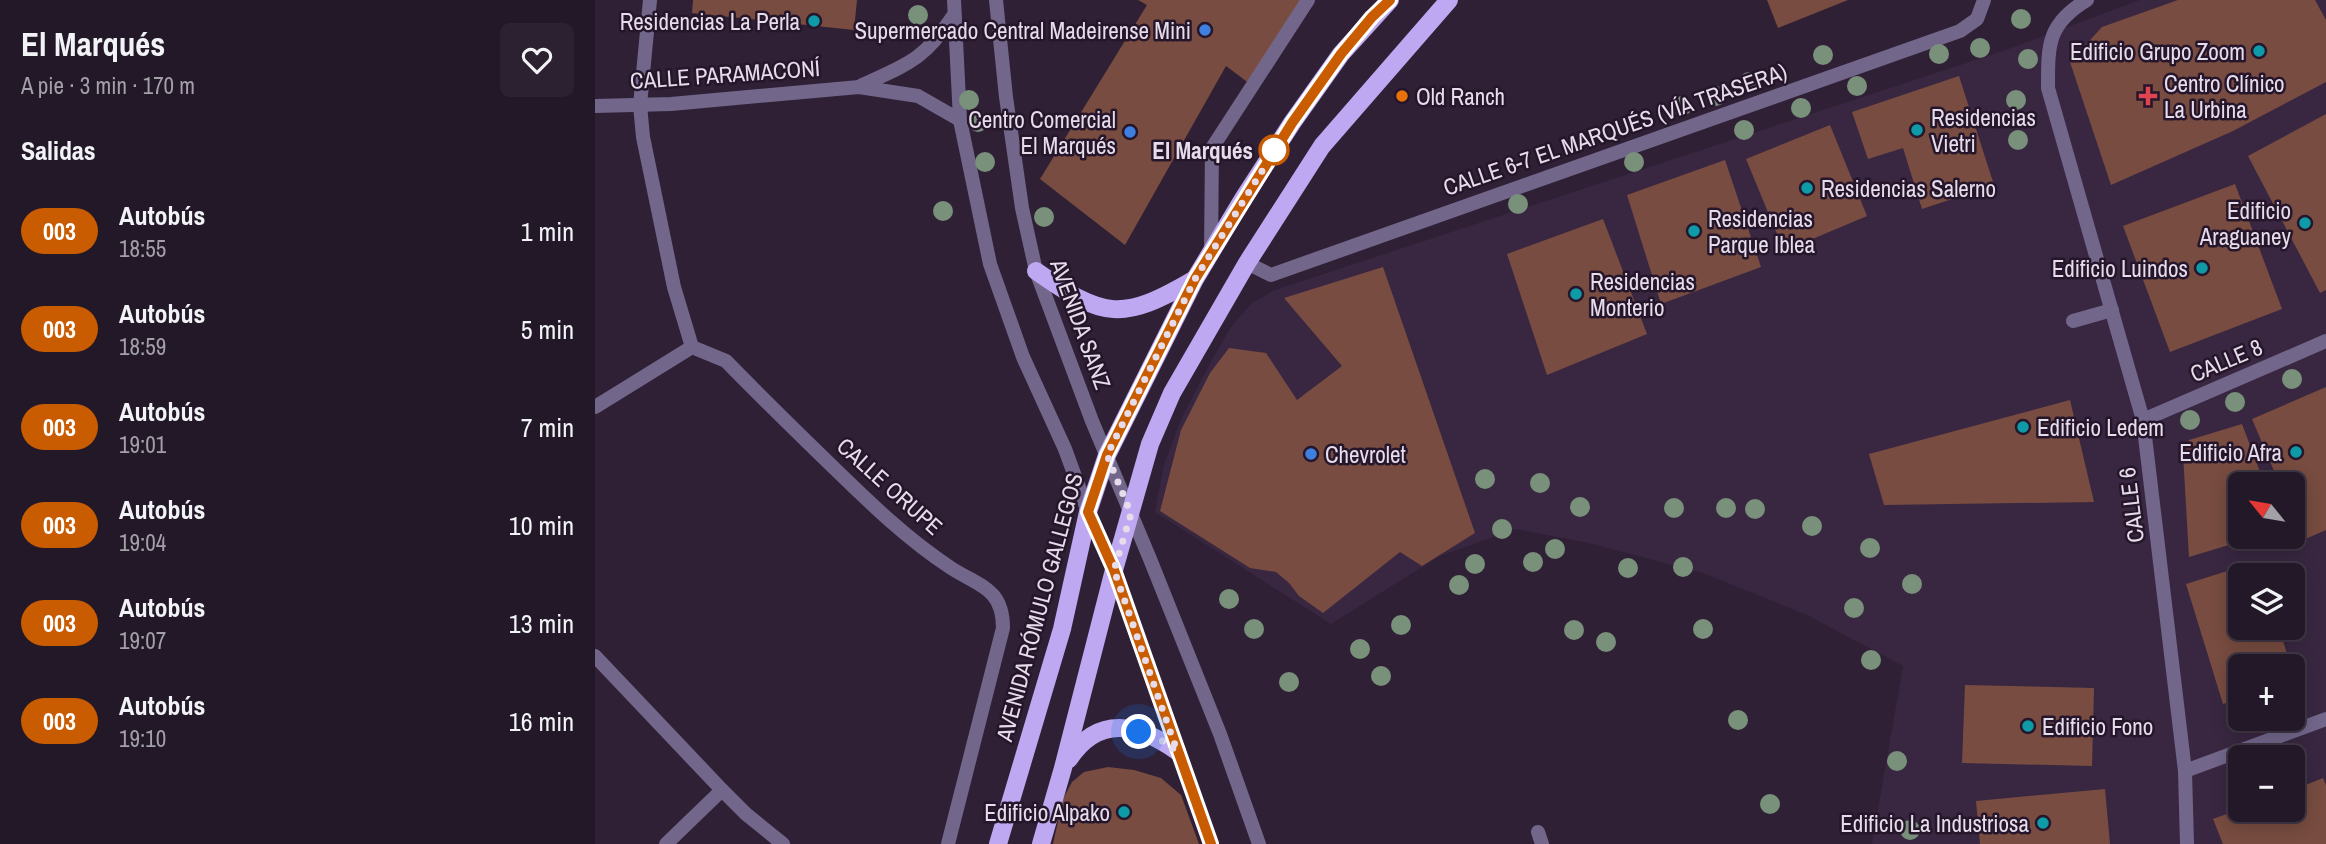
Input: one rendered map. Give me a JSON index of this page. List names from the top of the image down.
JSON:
{
  "streets": {
    "main road": ["AVENIDA RÓMULO GALLEGOS"],
    "street": [
      "CALLE PARAMACONÍ",
      "CALLE 6-7 EL MARQUÉS (VÍA TRASERA)",
      "AVENIDA SANZ",
      "CALLE 8",
      "CALLE ORUPE",
      "CALLE 6"
    ]
  },
  "crossings": [
    ["AVENIDA SANZ", "AVENIDA RÓMULO GALLEGOS"],
    ["CALLE 8", "CALLE 6"]
  ],
  "places": {
    "other": [
      "Residencias La Perla",
      "Supermercado Central Madeirense Mini",
      "Edificio Grupo Zoom",
      "Old Ranch",
      "Residencias Vietri",
      "Centro Comercial El Marqués",
      "El Marqués",
      "Residencias Salerno",
      "Edificio Araguaney",
      "Residencias Parque Iblea",
      "Edificio Luindos",
      "Residencias Monterio",
      "Edificio Ledem",
      "Edificio Afra",
      "Chevrolet",
      "Edificio Fono",
      "Edificio Alpako",
      "Edificio La Industriosa"
    ],
    "health": ["Centro Clínico La Urbina"]
  },
  "lines": ["bus line 003"],
  "north": "top left",
  "page": {
    "heading": [
      ["El Marqués", "A pie · 3 min · 170 m"],
      "Salidas"
    ],
    "list": [
      {
        "mark": "003",
        "name": "Autobús",
        "note": "18:55",
        "value": "1 min"
      },
      {
        "mark": "003",
        "name": "Autobús",
        "note": "18:59",
        "value": "5 min"
      },
      {
        "mark": "003",
        "name": "Autobús",
        "note": "19:01",
        "value": "7 min"
      },
      {
        "mark": "003",
        "name": "Autobús",
        "note": "19:04",
        "value": "10 min"
      },
      {
        "mark": "003",
        "name": "Autobús",
        "note": "19:07",
        "value": "13 min"
      },
      {
        "mark": "003",
        "name": "Autobús",
        "note": "19:10",
        "value": "16 min"
      }
    ],
    "map_buttons": ["+", "−"]
  }
}
